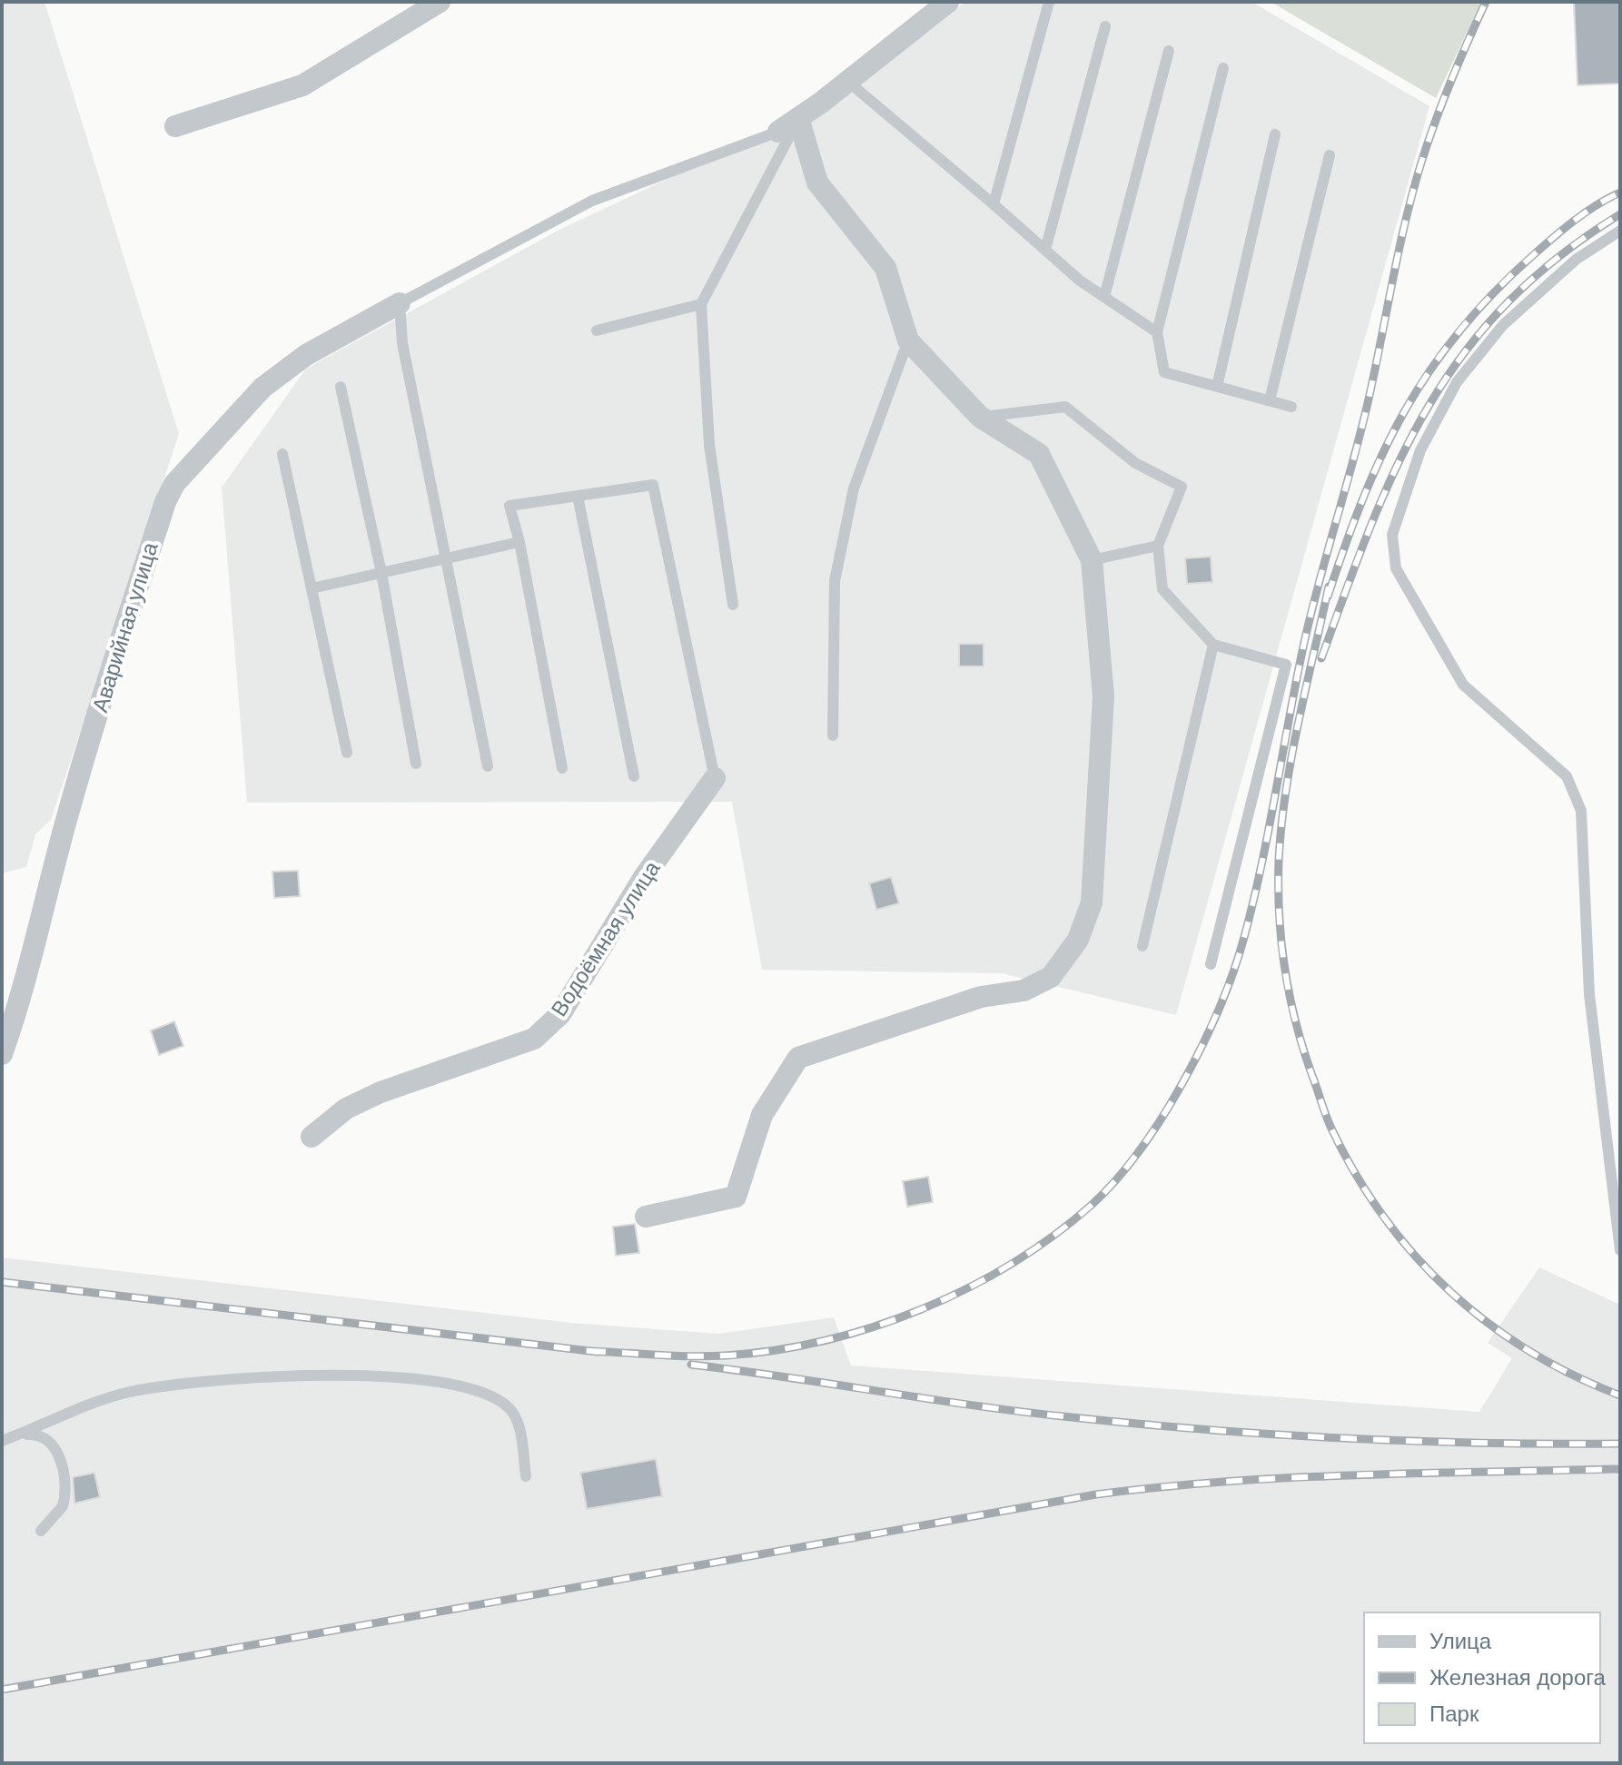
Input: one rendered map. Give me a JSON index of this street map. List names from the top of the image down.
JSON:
{
  "streets": {
    "street": ["Аварийная улица", "Водоёмная улица"]
  },
  "legend": ["Улица", "Железная дорога", "Парк"]
}
